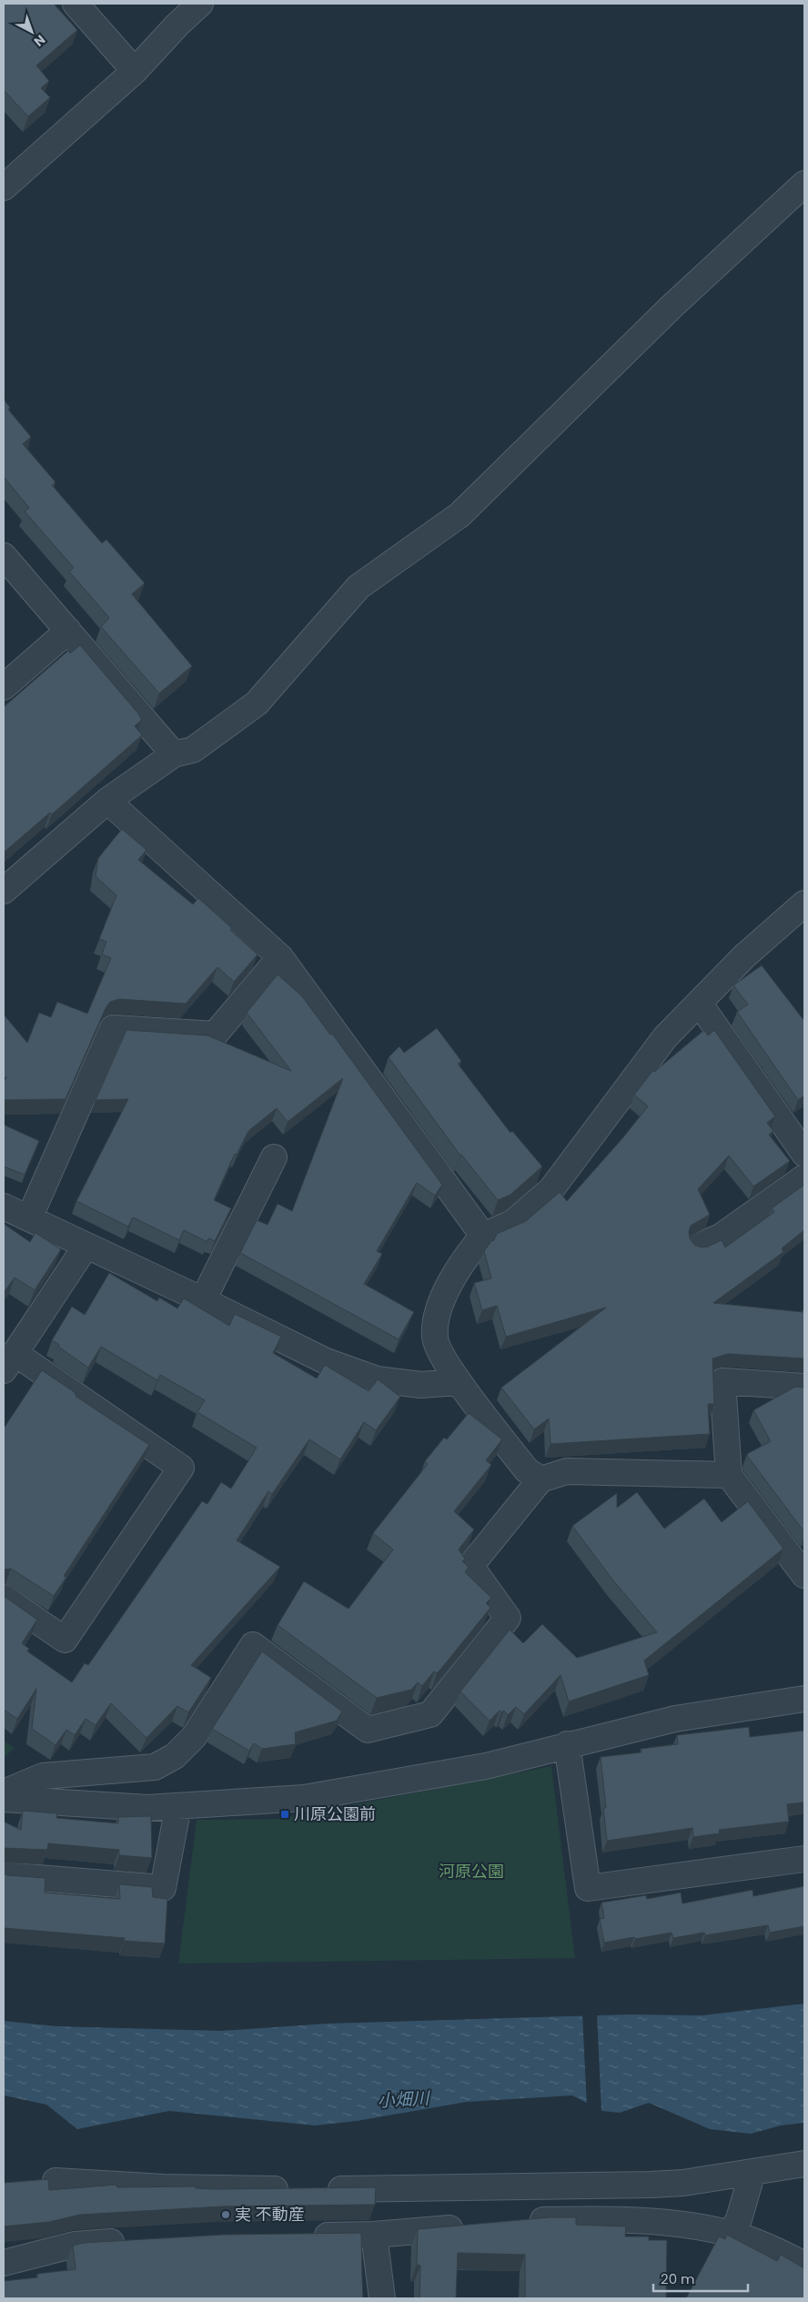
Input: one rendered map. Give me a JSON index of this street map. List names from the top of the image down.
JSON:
{
  "water": ["小畑川"],
  "parks": ["河原公園"],
  "places": {
    "transit": ["川原公園前"],
    "other": ["実 不動産"]
  },
  "scale_bar": "20 m",
  "north": "bottom right"
}
